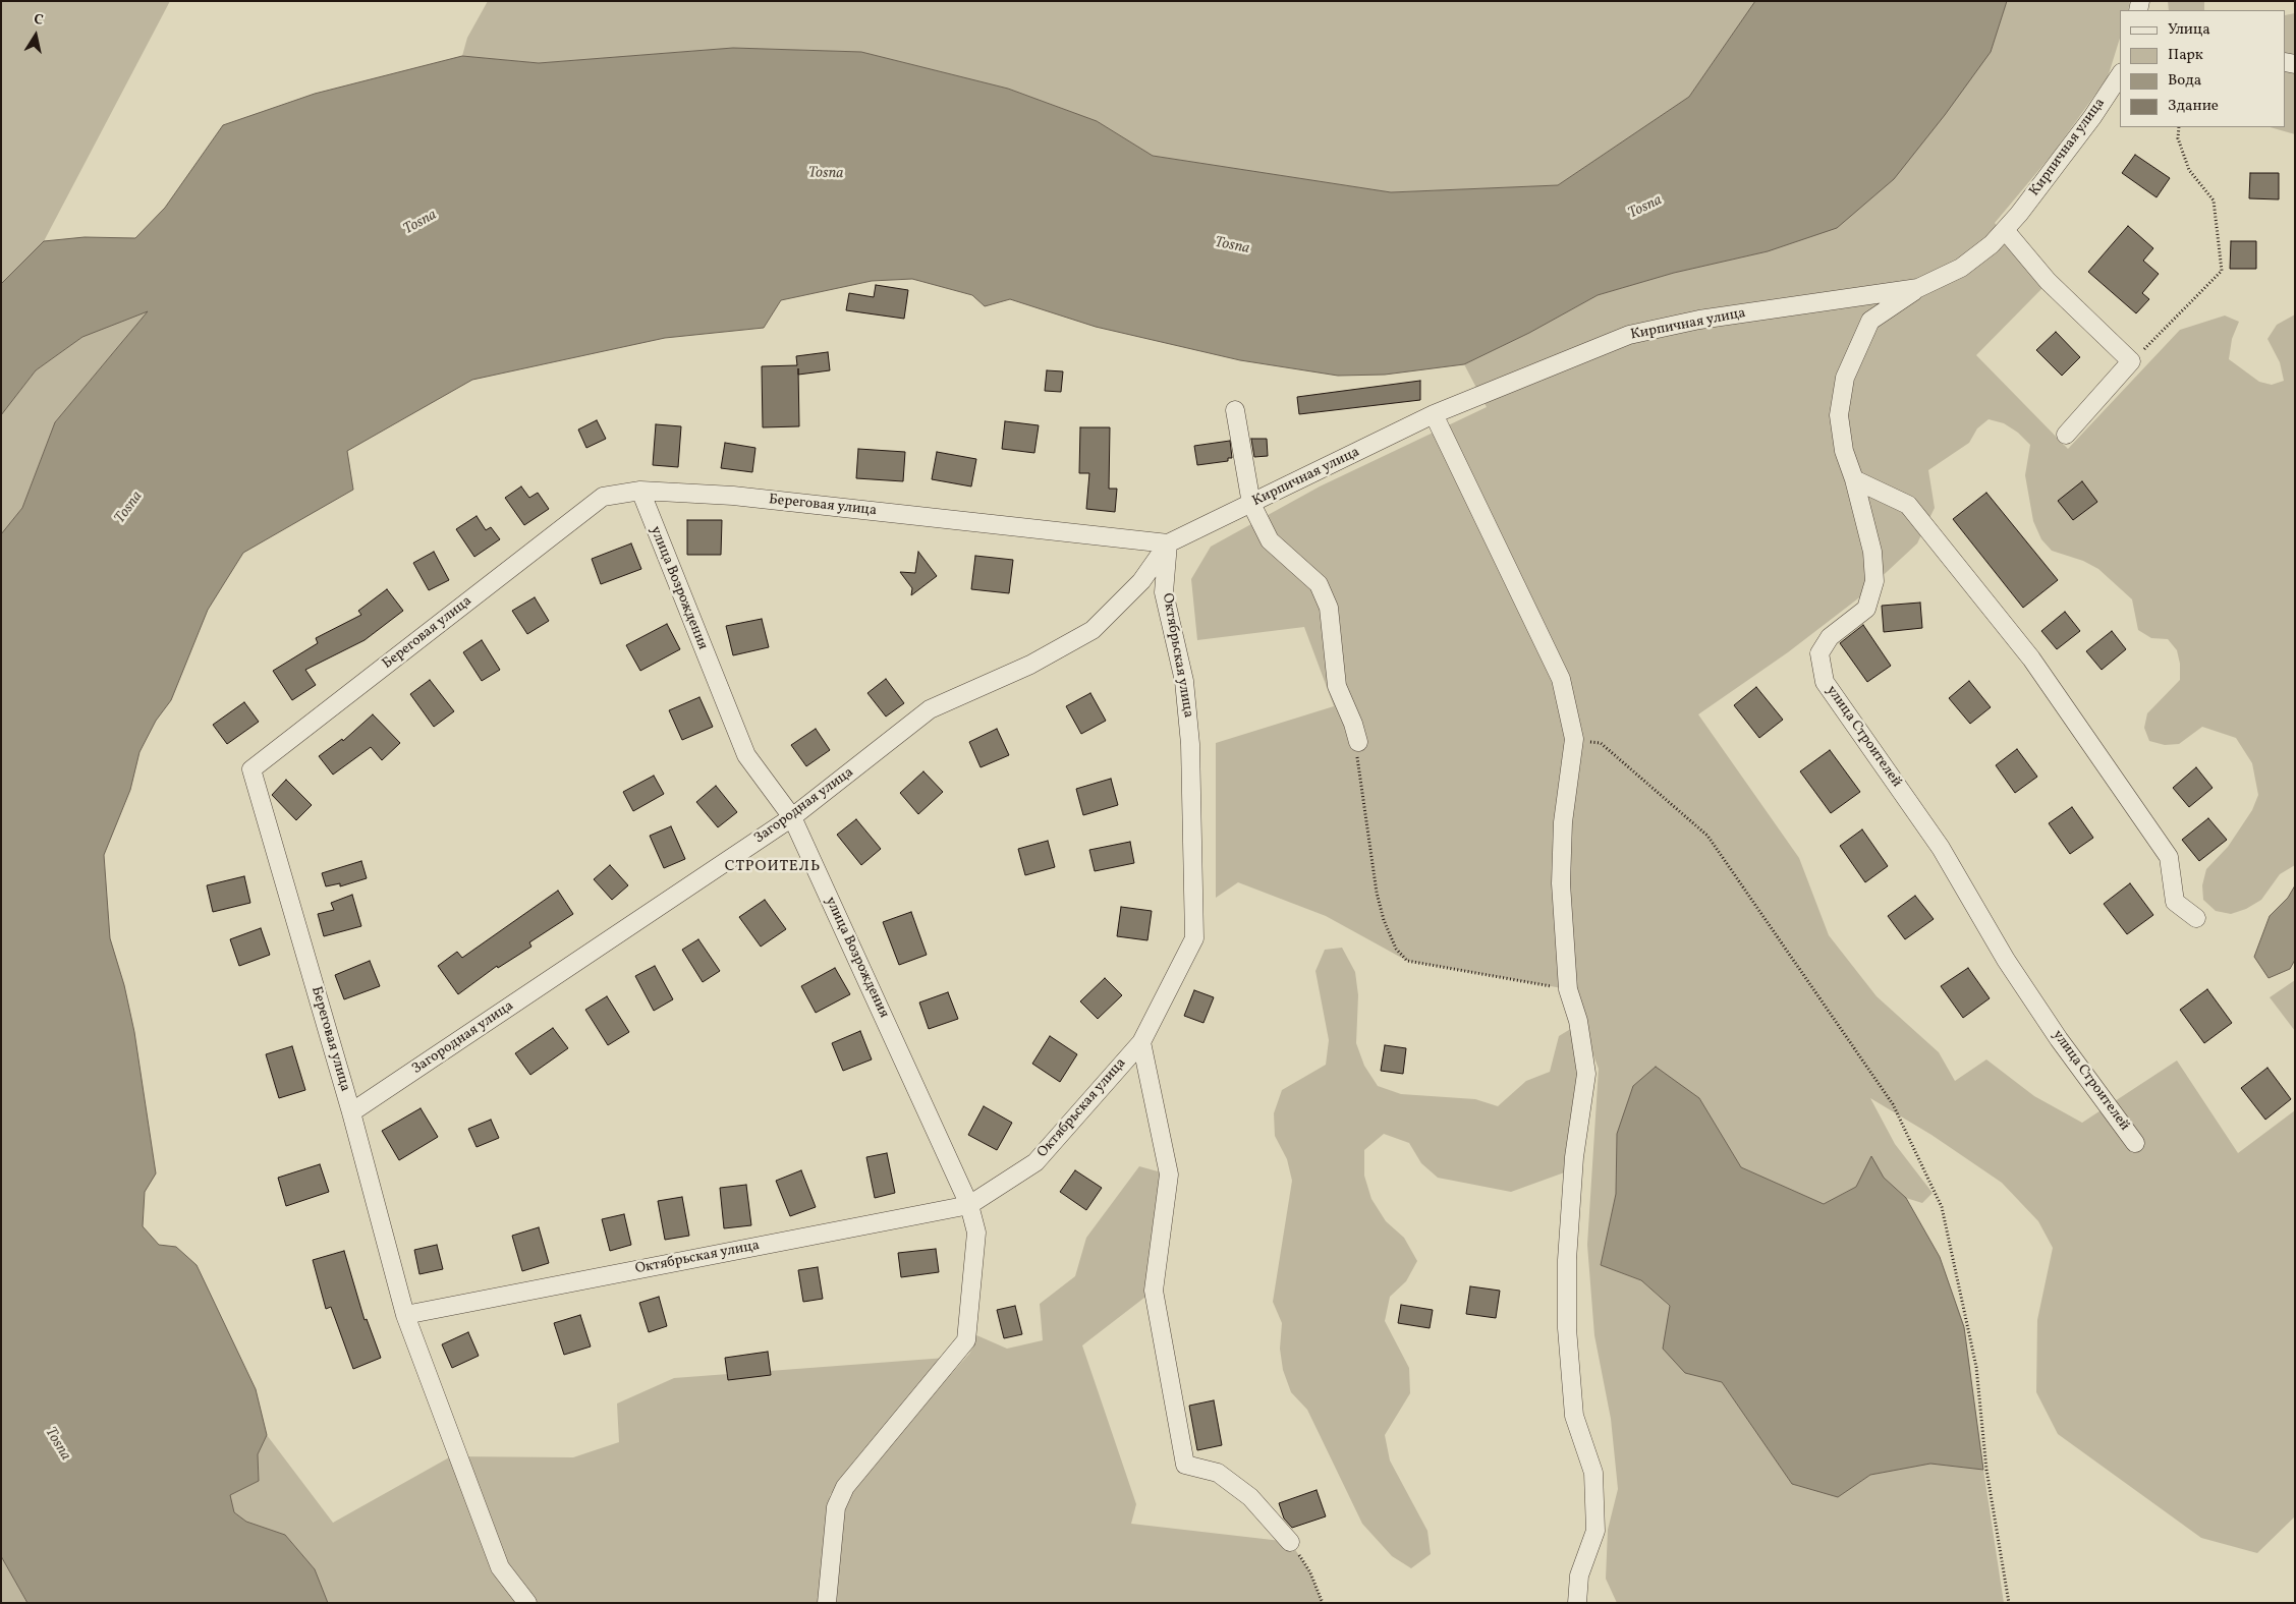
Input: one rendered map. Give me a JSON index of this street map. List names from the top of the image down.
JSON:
{
  "streets": {
    "street": [
      "Кирпичная улица",
      "Береговая улица",
      "улица Возрождения",
      "Октябрьская улица",
      "улица Строителей",
      "Загородная улица"
    ]
  },
  "crossings": [
    ["Кирпичная улица", "Береговая улица"],
    ["Кирпичная улица", "Октябрьская улица"],
    ["Кирпичная улица", "улица Строителей"],
    ["Кирпичная улица", "Загородная улица"],
    ["Береговая улица", "улица Возрождения"],
    ["Береговая улица", "Октябрьская улица"],
    ["Береговая улица", "Загородная улица"],
    ["улица Возрождения", "Октябрьская улица"],
    ["улица Возрождения", "Загородная улица"],
    ["Октябрьская улица", "Загородная улица"]
  ],
  "districts": ["СТРОИТЕЛЬ"],
  "water": ["Tosna"],
  "legend": [
    "Улица",
    "Парк",
    "Вода",
    "Здание"
  ],
  "north": "top"
}
